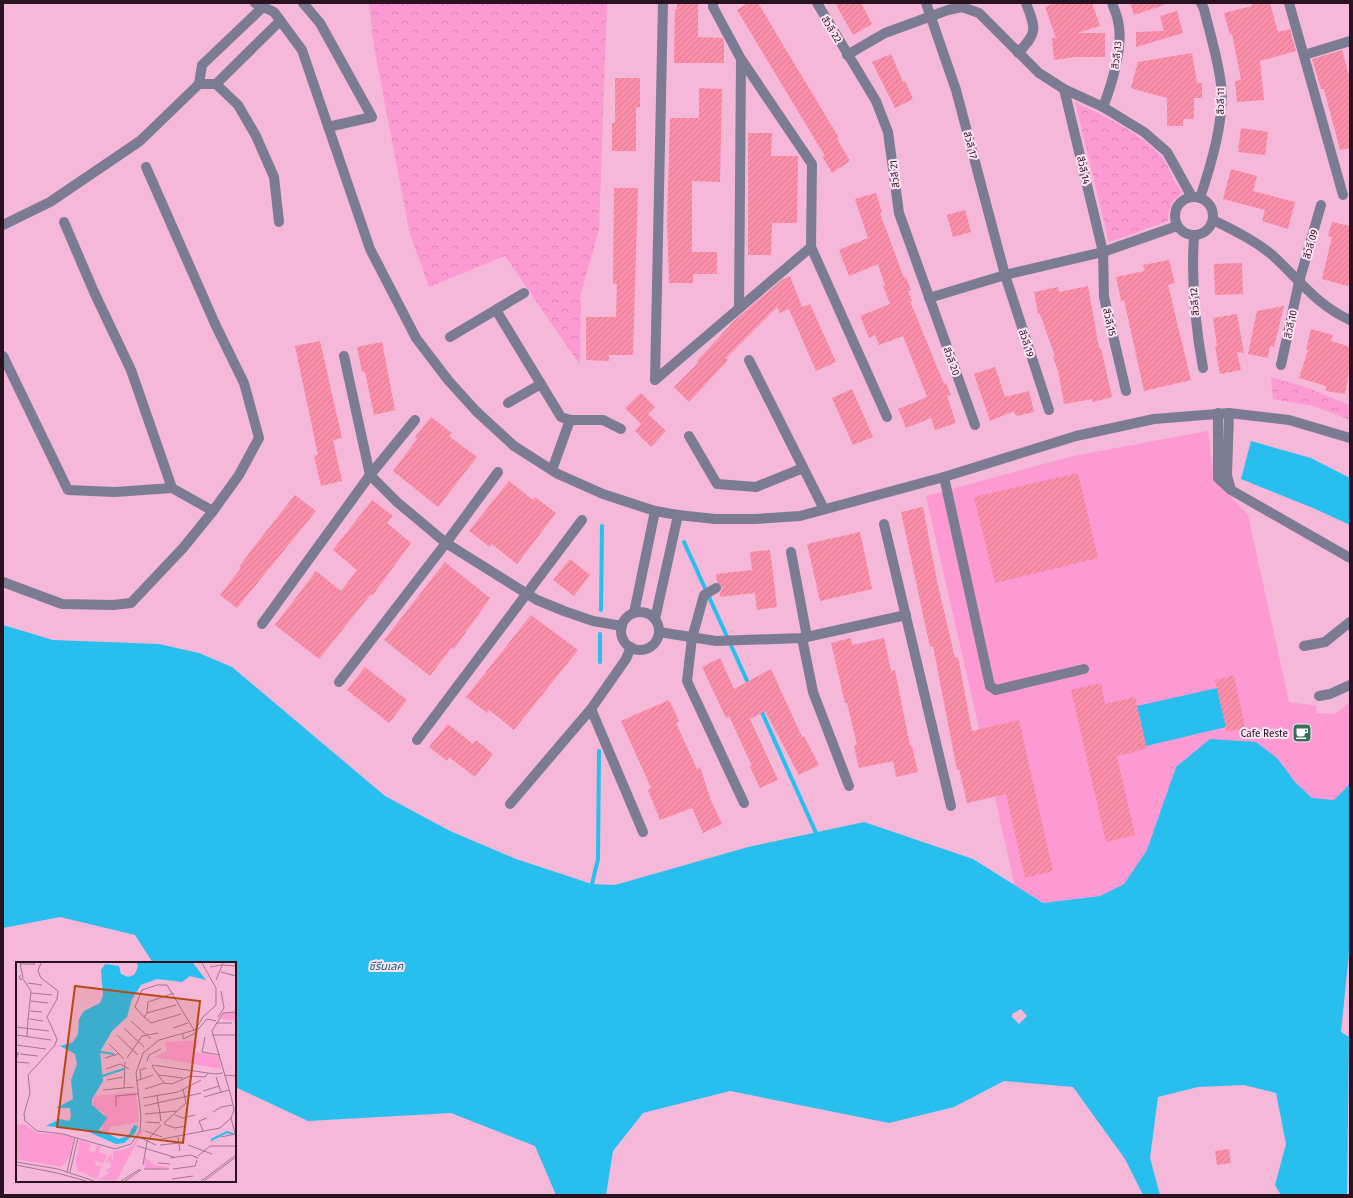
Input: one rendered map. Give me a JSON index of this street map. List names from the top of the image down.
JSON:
{
  "streets": {
    "street": [
      "สีวลี 22",
      "สีวลี 13",
      "สีวลี 11",
      "สีวลี 17",
      "สีวลี 14",
      "สีวลี 21",
      "สีวลี 09",
      "สีวลี 12",
      "สีวลี 15",
      "สีวลี 10",
      "สีวลี 19",
      "สีวลี 20"
    ]
  },
  "crossings": [
    ["สีวลี 22", "สีวลี 21"],
    ["สีวลี 11", "สีวลี 12"],
    ["สีวลี 17", "สีวลี 19"],
    ["สีวลี 14", "สีวลี 15"],
    ["สีวลี 21", "สีวลี 20"],
    ["สีวลี 09", "สีวลี 10"]
  ],
  "water": ["ซีรีนเลค"],
  "places": {
    "cafe": ["Cafe Reste"]
  }
}
